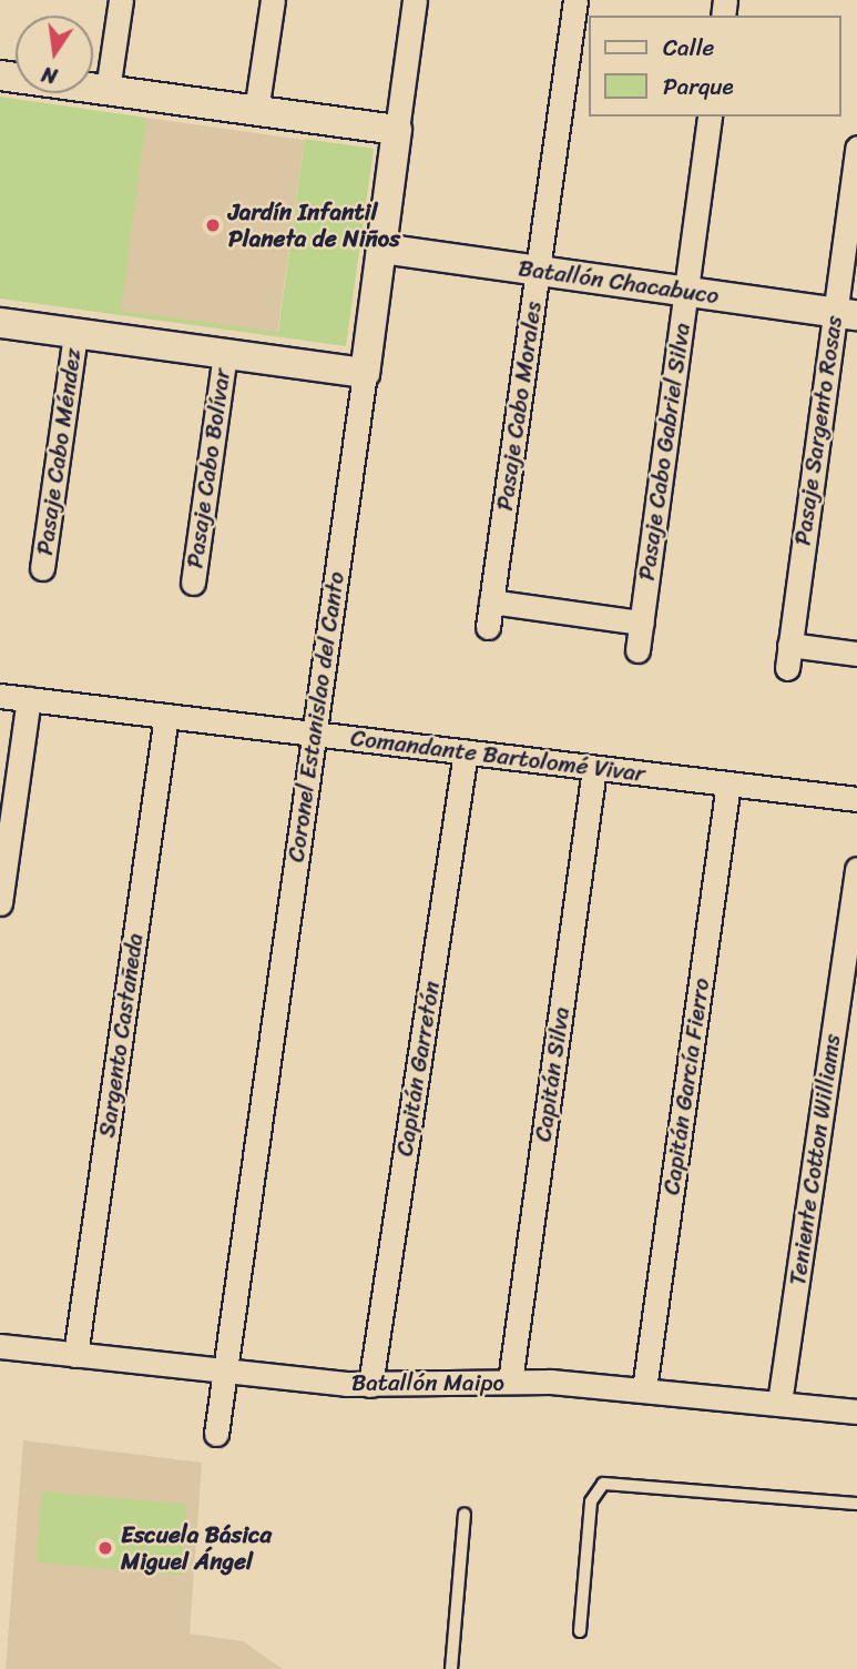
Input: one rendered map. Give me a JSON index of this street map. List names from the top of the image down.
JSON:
{
  "streets": {
    "street": [
      "Batallón Chacabuco",
      "Pasaje Cabo Morales",
      "Pasaje Sargento Rosas",
      "Pasaje Cabo Méndez",
      "Pasaje Cabo Gabriel Silva",
      "Pasaje Cabo Bolívar",
      "Coronel Estanislao del Canto",
      "Comandante Bartolomé Vivar",
      "Sargento Castañeda",
      "Capitán Garretón",
      "Capitán Silva",
      "Capitán García Fierro",
      "Teniente Cotton Williams",
      "Batallón Maipo"
    ]
  },
  "crossings": [
    ["Batallón Chacabuco", "Pasaje Cabo Morales"],
    ["Batallón Chacabuco", "Pasaje Sargento Rosas"],
    ["Batallón Chacabuco", "Pasaje Cabo Gabriel Silva"],
    ["Batallón Chacabuco", "Coronel Estanislao del Canto"],
    ["Coronel Estanislao del Canto", "Comandante Bartolomé Vivar"],
    ["Coronel Estanislao del Canto", "Batallón Maipo"],
    ["Comandante Bartolomé Vivar", "Sargento Castañeda"],
    ["Comandante Bartolomé Vivar", "Capitán Garretón"],
    ["Comandante Bartolomé Vivar", "Capitán Silva"],
    ["Comandante Bartolomé Vivar", "Capitán García Fierro"],
    ["Sargento Castañeda", "Batallón Maipo"],
    ["Capitán Garretón", "Batallón Maipo"],
    ["Capitán Silva", "Batallón Maipo"],
    ["Capitán García Fierro", "Batallón Maipo"],
    ["Teniente Cotton Williams", "Batallón Maipo"]
  ],
  "places": ["Jardín Infantil Planeta de Niños", "Escuela Básica Miguel Ángel"],
  "legend": ["Calle", "Parque"],
  "north": "bottom"
}
